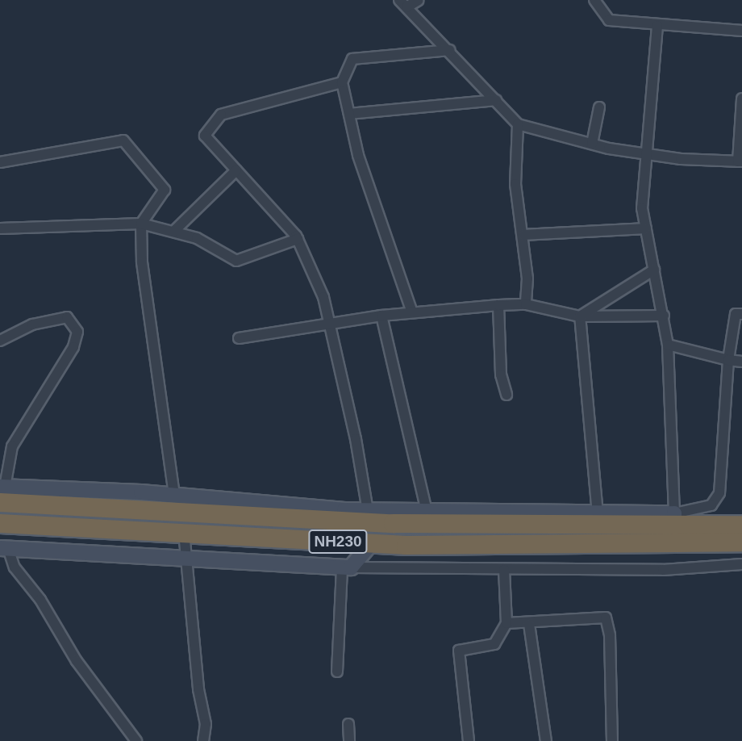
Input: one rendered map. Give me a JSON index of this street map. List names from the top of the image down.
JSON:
{
  "streets": {
    "highway": ["NH230"]
  }
}
